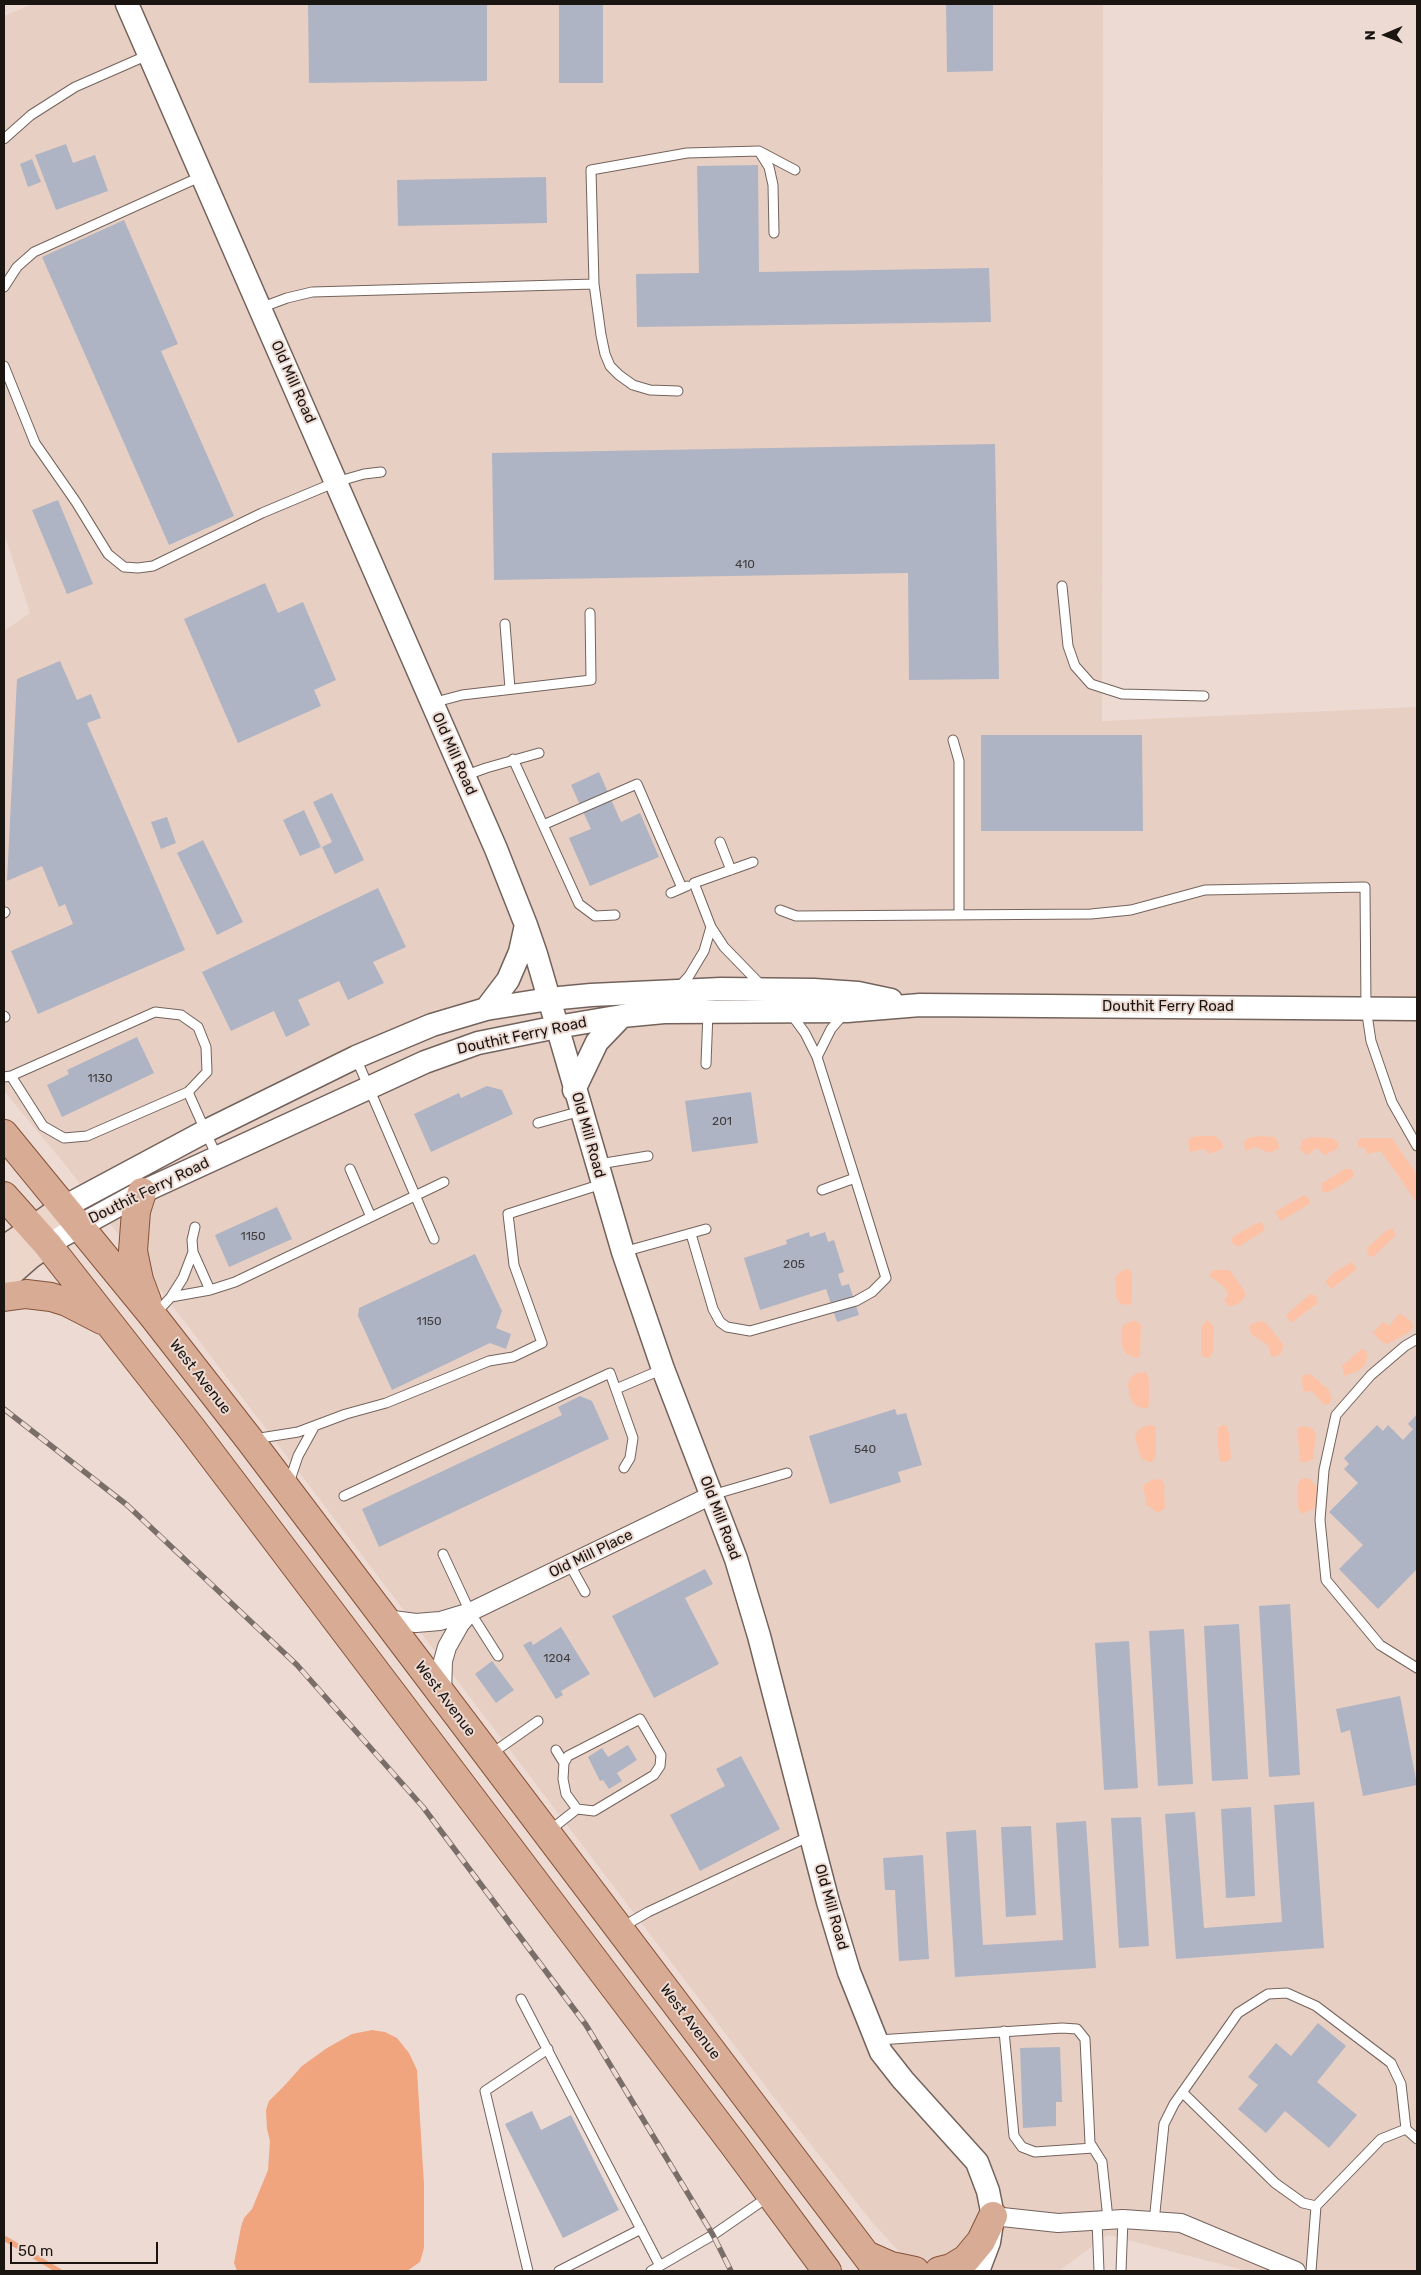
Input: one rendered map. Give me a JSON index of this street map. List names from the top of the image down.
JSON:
{
  "streets": {
    "main road": ["West Avenue"],
    "street": ["Old Mill Road", "Douthit Ferry Road", "Old Mill Place"]
  },
  "crossings": [
    ["Old Mill Road", "Douthit Ferry Road"],
    ["Old Mill Road", "Old Mill Place"],
    ["Douthit Ferry Road", "West Avenue"],
    ["West Avenue", "Old Mill Place"]
  ],
  "house_numbers": [
    "410",
    "1130",
    "201",
    "1150",
    "205",
    "1150",
    "540",
    "1204"
  ],
  "scale_bar": "50 m",
  "north": "left"
}
